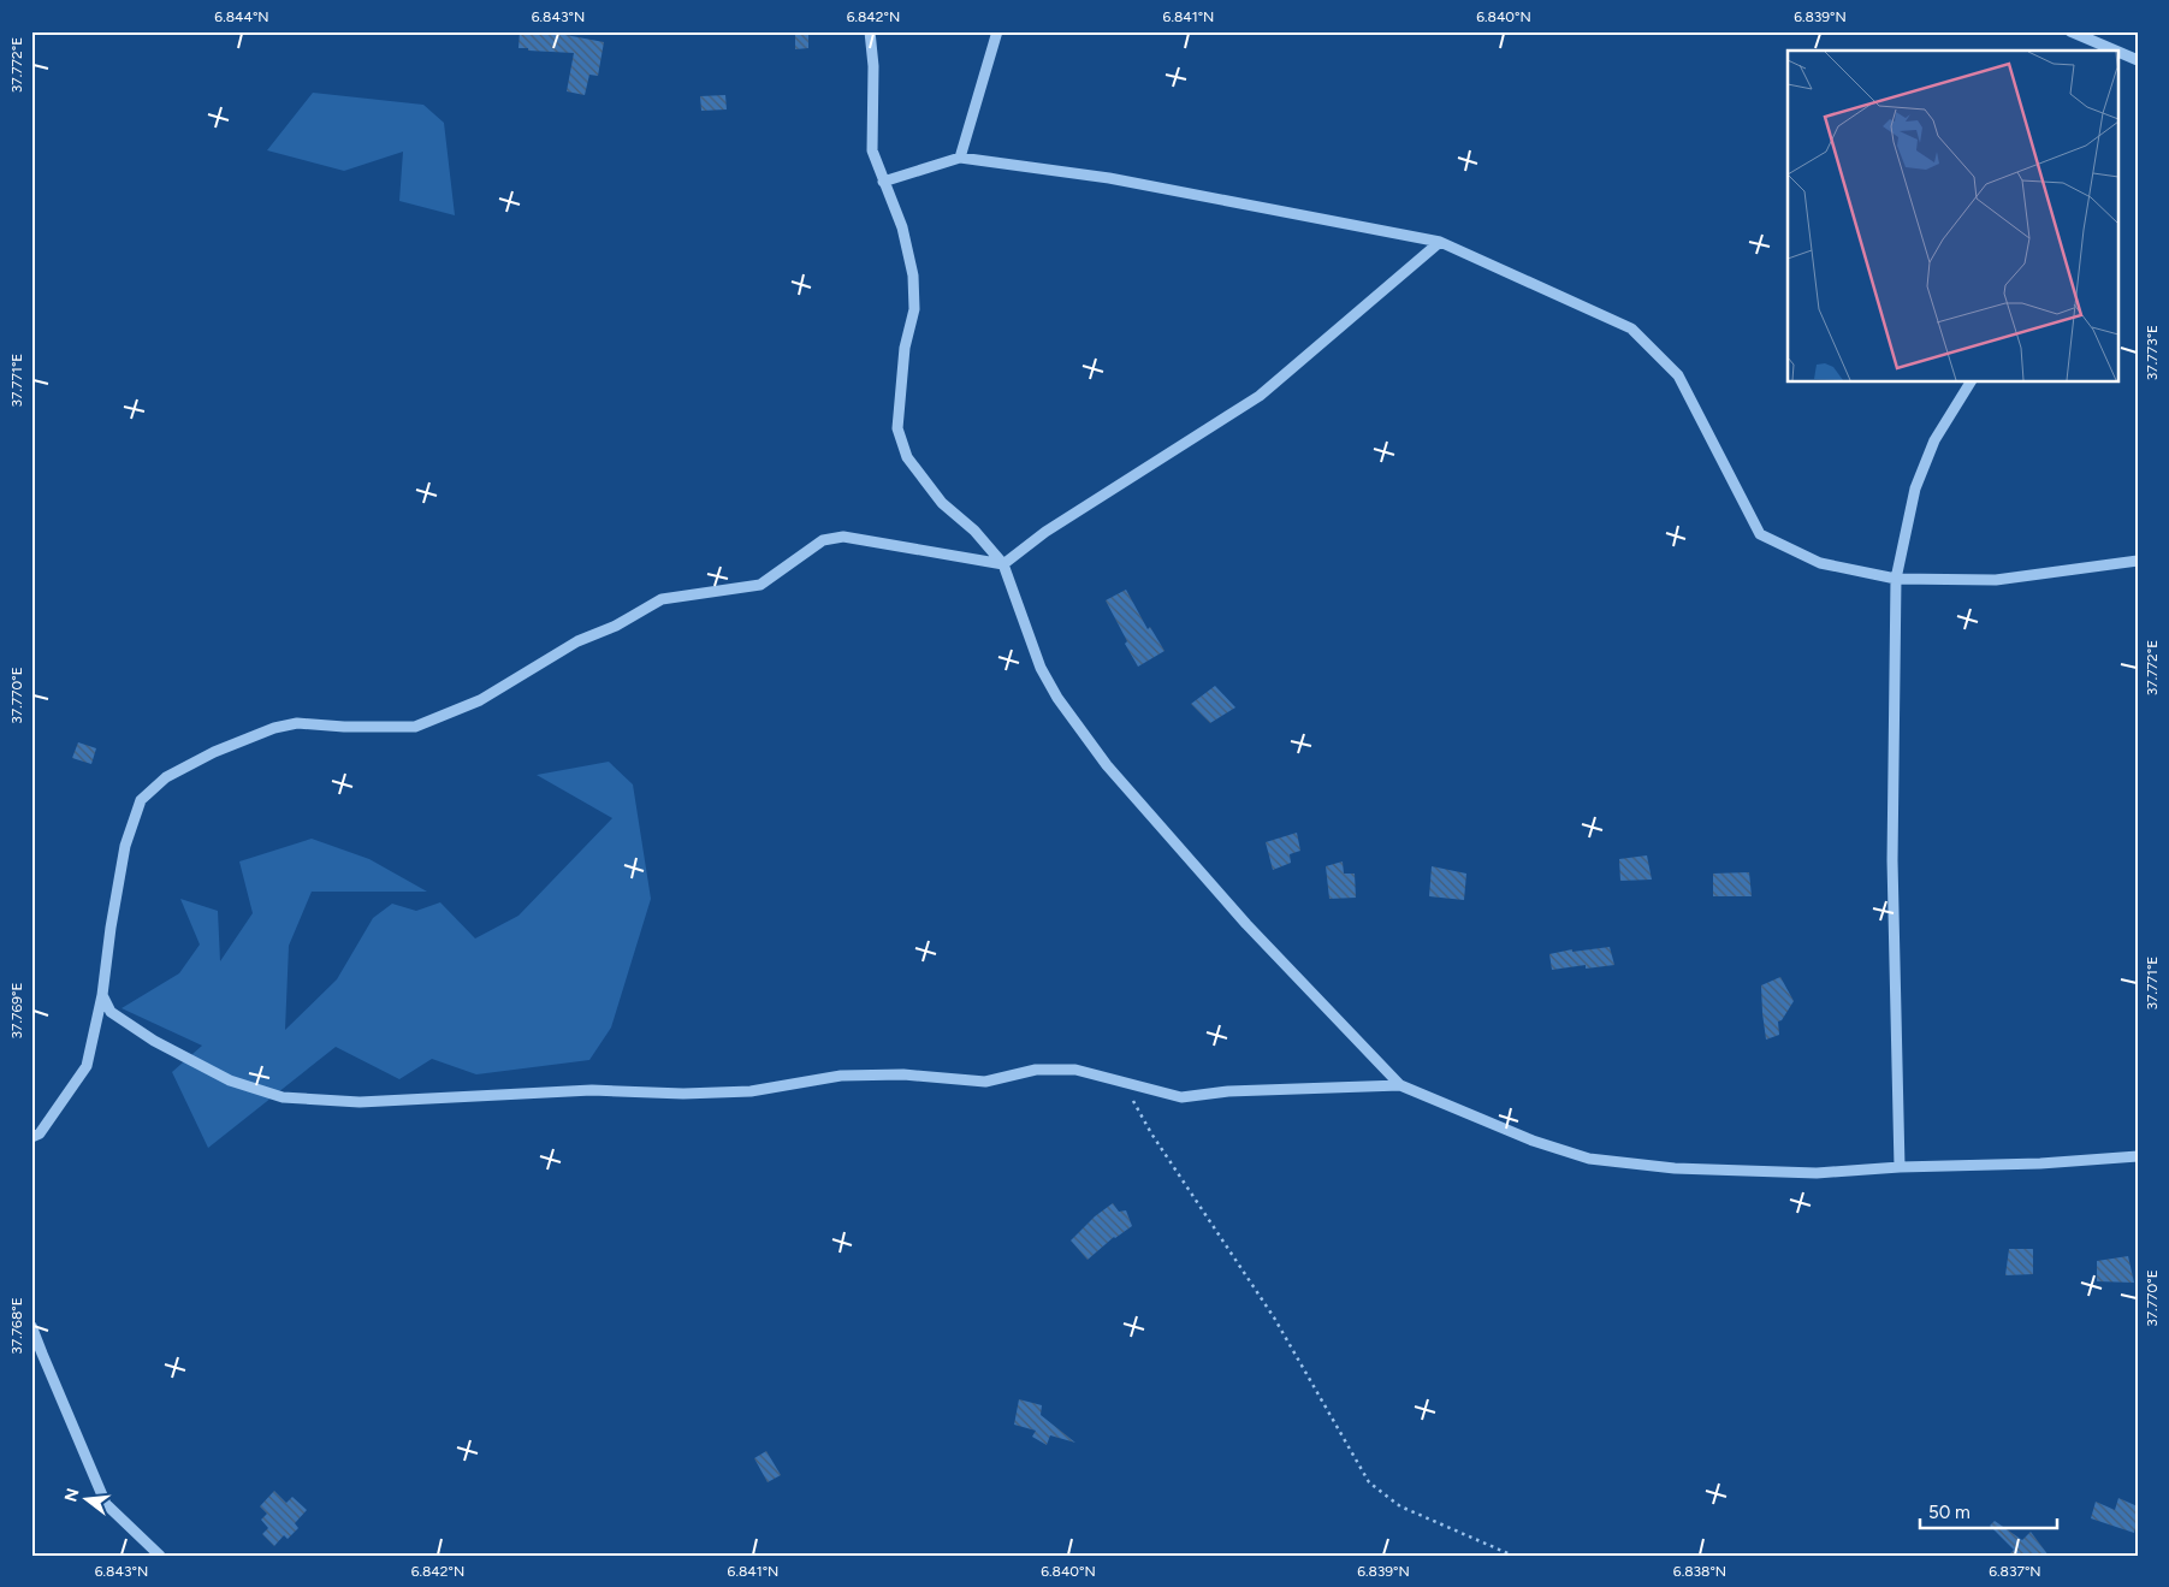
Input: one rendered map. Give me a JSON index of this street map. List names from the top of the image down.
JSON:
{
  "scale_bar": "50 m",
  "north": "left",
  "coordinates": [
    "6.844°N",
    "6.843°N",
    "6.842°N",
    "6.841°N",
    "6.840°N",
    "6.839°N",
    "37.772°E",
    "37.773°E",
    "37.771°E",
    "37.770°E",
    "37.769°E",
    "37.768°E",
    "6.838°N",
    "6.837°N"
  ]
}
